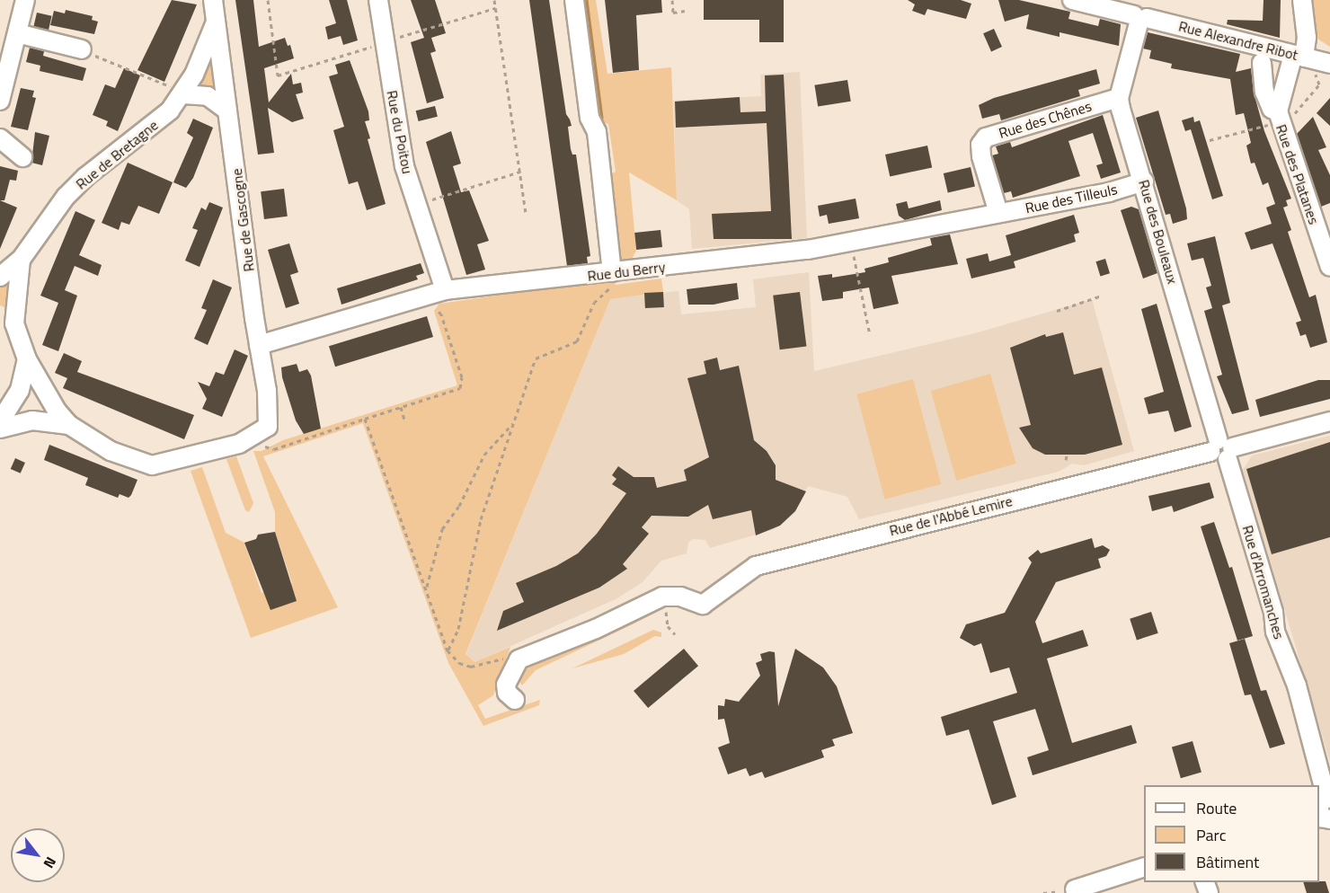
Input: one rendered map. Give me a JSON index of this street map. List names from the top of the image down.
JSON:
{
  "streets": {
    "street": [
      "Rue Alexandre Ribot",
      "Rue des Chênes",
      "Rue du Poitou",
      "Rue de Bretagne",
      "Rue des Platanes",
      "Rue des Tilleuls",
      "Rue de Gascogne",
      "Rue des Bouleaux",
      "Rue du Berry",
      "Rue de l'Abbé Lemire",
      "Rue d'Arromanches"
    ]
  },
  "crossings": [
    ["Rue Alexandre Ribot", "Rue des Platanes"],
    ["Rue des Chênes", "Rue des Tilleuls"],
    ["Rue des Chênes", "Rue des Bouleaux"],
    ["Rue des Chênes", "Rue du Berry"],
    ["Rue du Poitou", "Rue du Berry"],
    ["Rue de Bretagne", "Rue de Gascogne"],
    ["Rue des Tilleuls", "Rue des Bouleaux"],
    ["Rue des Tilleuls", "Rue du Berry"],
    ["Rue de Gascogne", "Rue du Berry"],
    ["Rue des Bouleaux", "Rue de l'Abbé Lemire"],
    ["Rue des Bouleaux", "Rue d'Arromanches"],
    ["Rue de l'Abbé Lemire", "Rue d'Arromanches"]
  ],
  "legend": ["Route", "Parc", "Bâtiment"],
  "north": "bottom right"
}
